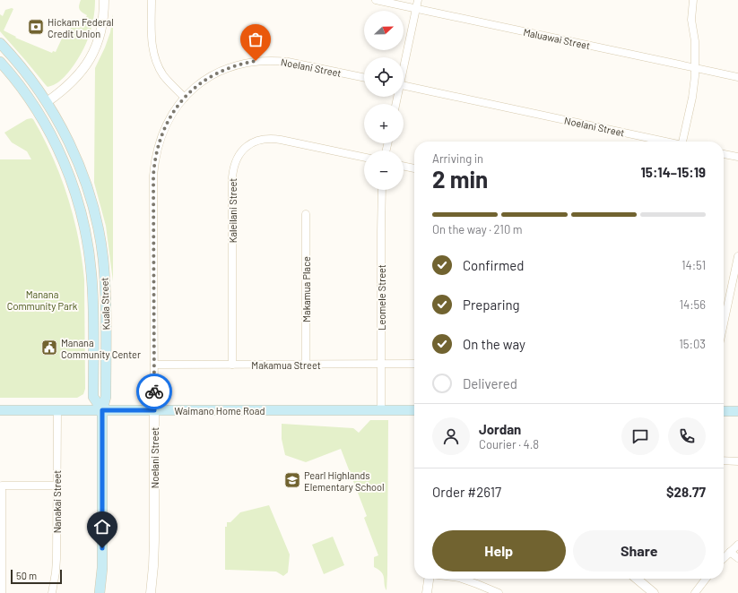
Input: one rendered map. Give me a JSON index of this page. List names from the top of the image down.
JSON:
{
  "streets": {
    "main road": ["Kuala Street", "Waimano Home Road"],
    "street": [
      "Maluawai Street",
      "Noelani Street",
      "Kaleilani Street",
      "Makamua Place",
      "Leomele Street",
      "Makamua Street",
      "Nanakai Street"
    ]
  },
  "crossings": [
    ["Noelani Street", "Makamua Street"],
    ["Noelani Street", "Waimano Home Road"],
    ["Kaleilani Street", "Makamua Street"],
    ["Makamua Place", "Makamua Street"],
    ["Leomele Street", "Makamua Street"],
    ["Leomele Street", "Waimano Home Road"],
    ["Kuala Street", "Waimano Home Road"],
    ["Waimano Home Road", "Nanakai Street"]
  ],
  "parks": ["Manana Community Park"],
  "places": {
    "bank": ["Hickam Federal Credit Union"],
    "public building": ["Manana Community Center"],
    "school or university": ["Pearl Highlands Elementary School"]
  },
  "scale_bar": "50 m",
  "north": "right",
  "page": {
    "map_buttons": ["+", "−"],
    "heading": ["2 min", "Arriving in", "15:14–15:19"],
    "panel": [
      "Jordan",
      "Courier · 4.8",
      "Order #2617",
      "$28.77"
    ],
    "bar": "On the way · 210 m",
    "list": [
      ["Confirmed", "14:51"],
      ["Preparing", "14:56"],
      ["On the way", "15:03"],
      "Delivered"
    ],
    "buttons": ["Help", "Share"],
    "scale": "50 m"
  }
}
